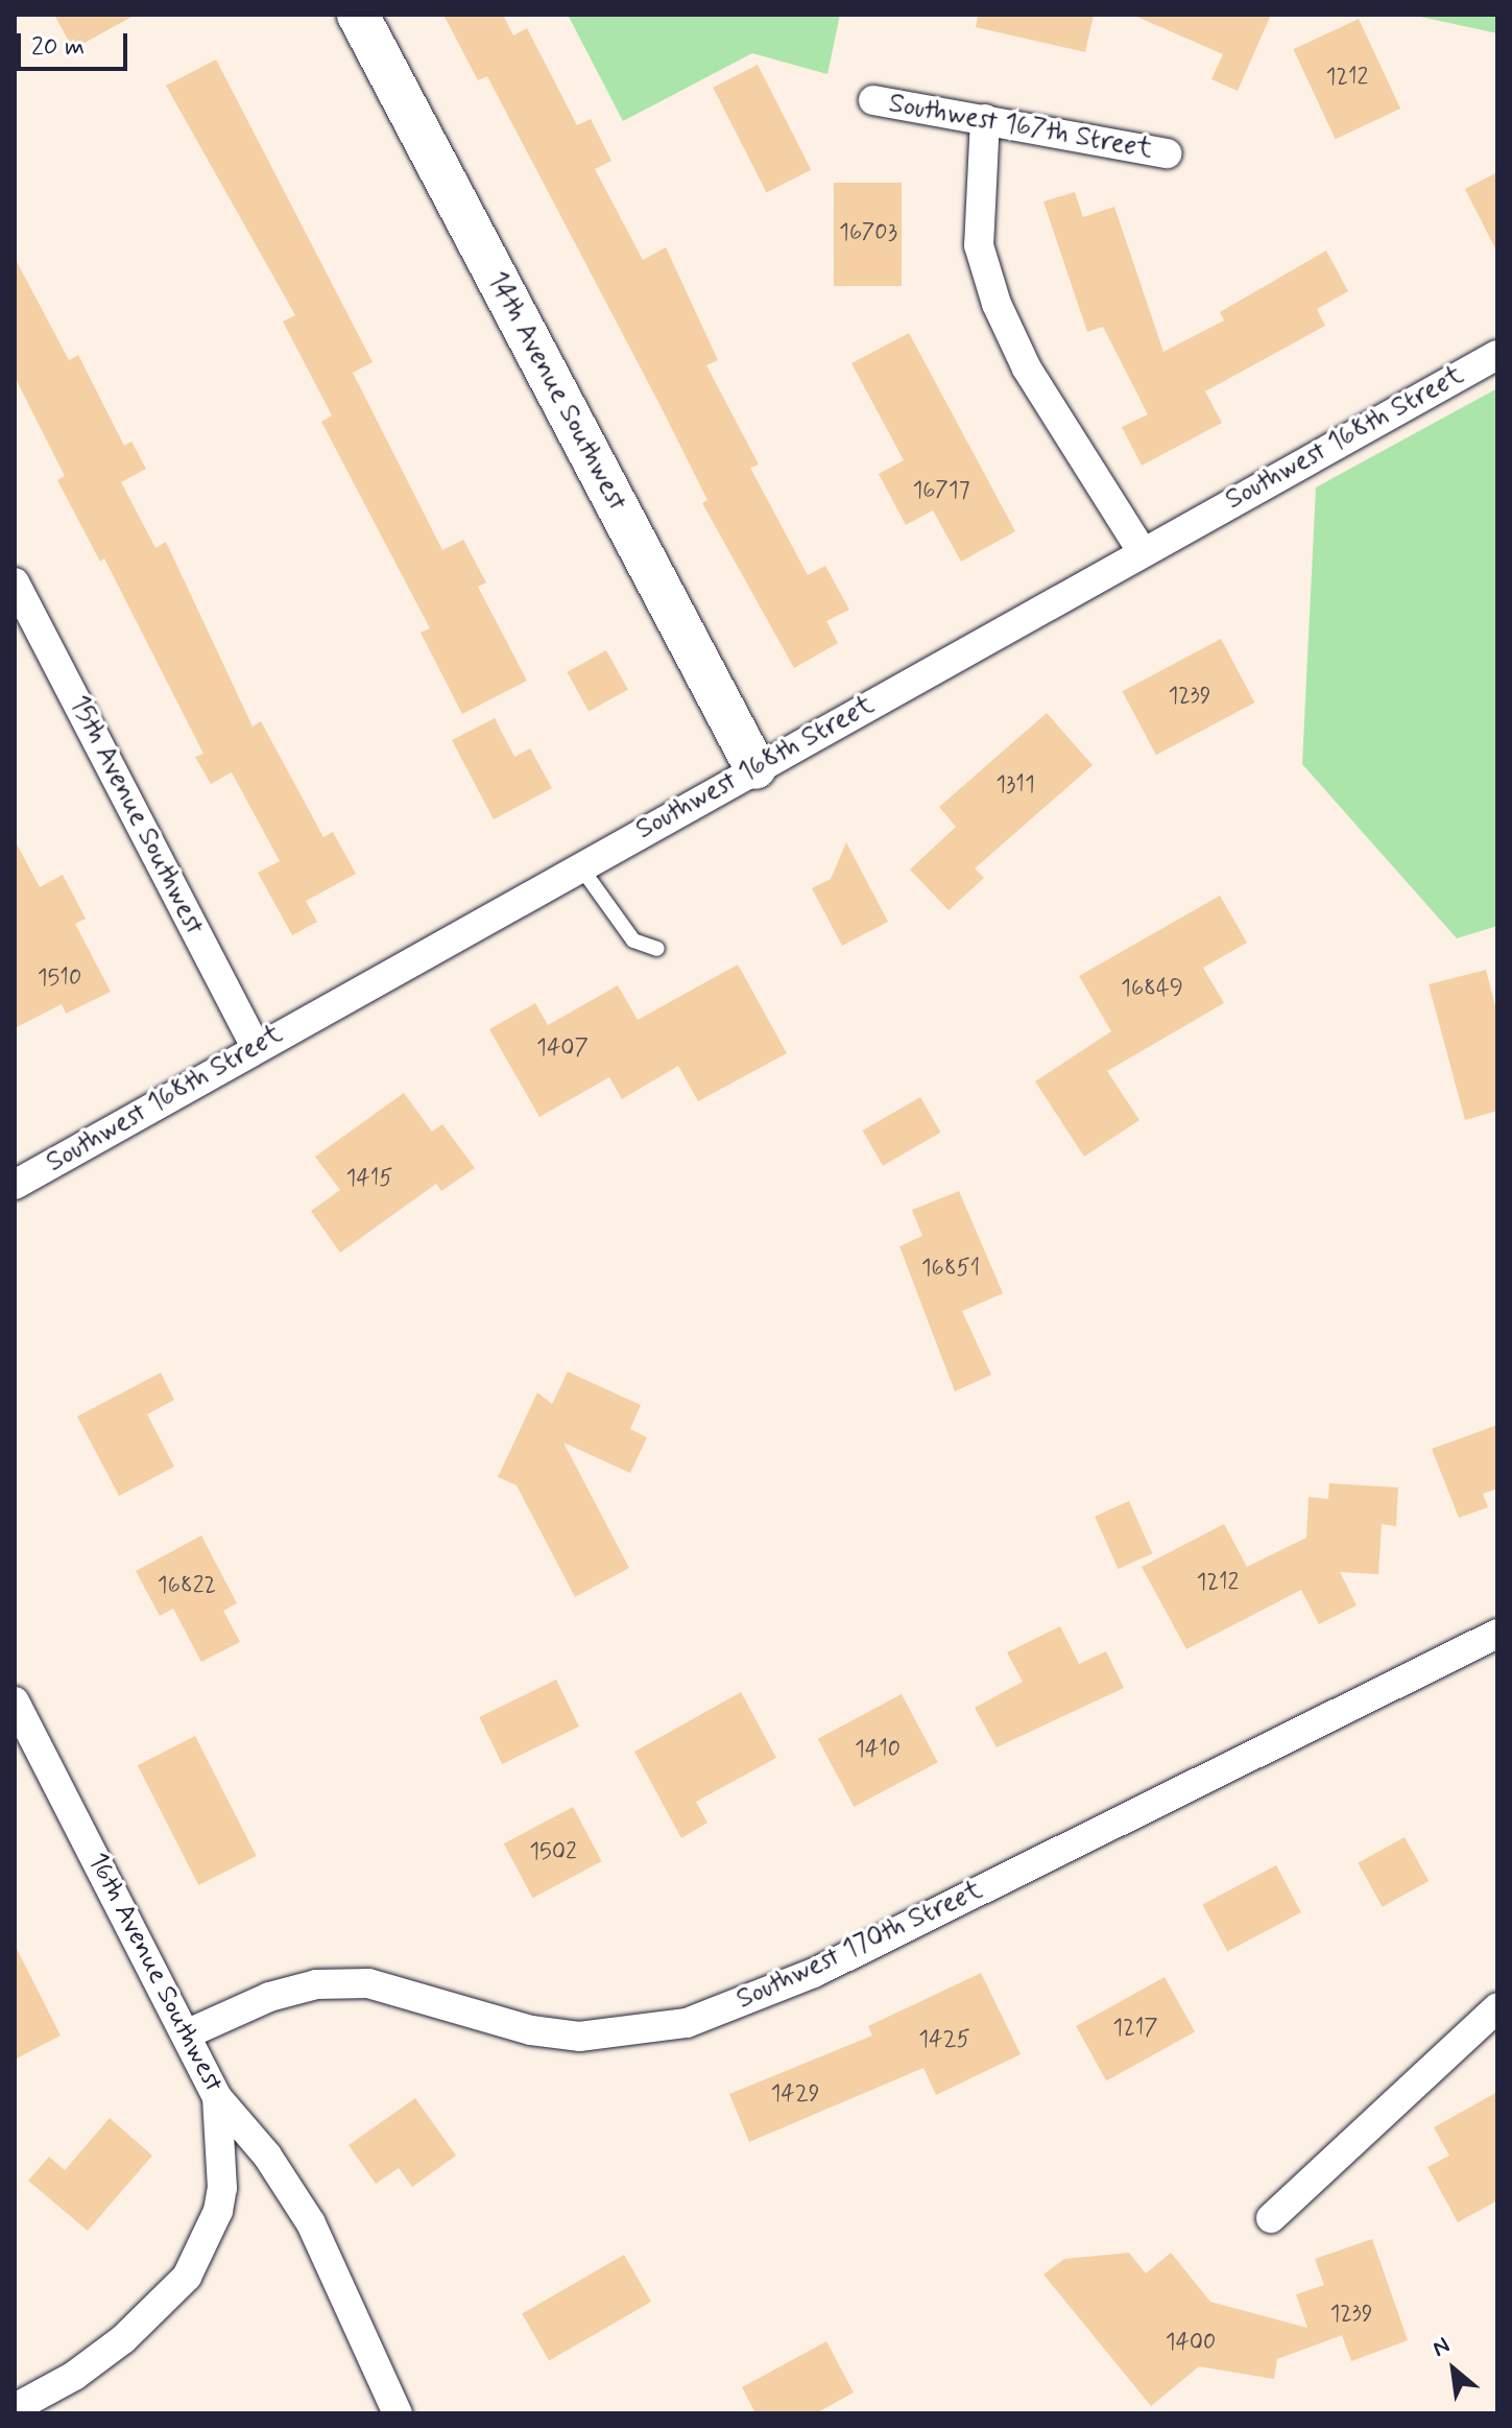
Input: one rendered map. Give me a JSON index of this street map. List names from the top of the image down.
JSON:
{
  "streets": {
    "street": [
      "Southwest 167th Street",
      "14th Avenue Southwest",
      "Southwest 168th Street",
      "15th Avenue Southwest",
      "Southwest 170th Street",
      "16th Avenue Southwest"
    ]
  },
  "crossings": [
    ["14th Avenue Southwest", "Southwest 168th Street"],
    ["Southwest 168th Street", "15th Avenue Southwest"],
    ["Southwest 170th Street", "16th Avenue Southwest"]
  ],
  "house_numbers": [
    "1212",
    "16703",
    "16717",
    "1239",
    "1311",
    "1510",
    "16849",
    "1407",
    "1415",
    "16851",
    "1212",
    "16822",
    "1410",
    "1502",
    "1217",
    "1425",
    "1429",
    "1239",
    "1400"
  ],
  "scale_bar": "20 m",
  "north": "top left"
}
